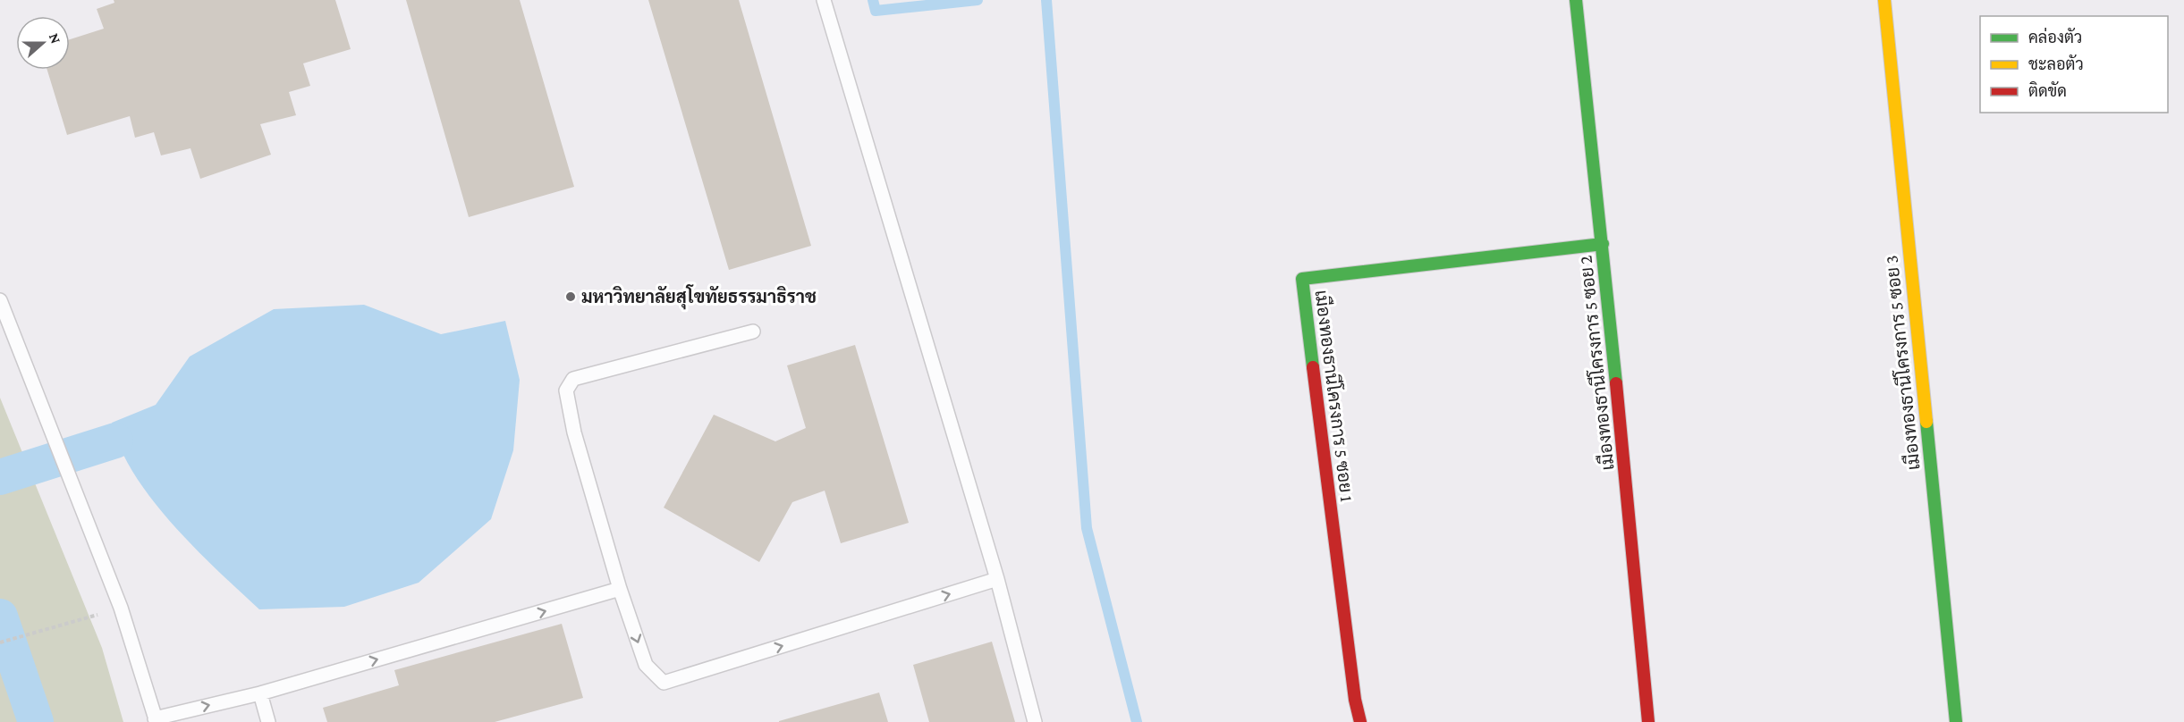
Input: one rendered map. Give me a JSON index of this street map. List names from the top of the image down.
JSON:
{
  "streets": {
    "street": ["เมืองทองธานีโครงการ 5 ซอย 2", "เมืองทองธานีโครงการ 5 ซอย 3", "เมืองทองธานีโครงการ 5 ซอย 1"]
  },
  "crossings": [
    ["เมืองทองธานีโครงการ 5 ซอย 2", "เมืองทองธานีโครงการ 5 ซอย 1"]
  ],
  "places": ["มหาวิทยาลัยสุโขทัยธรรมาธิราช"],
  "legend": ["คล่องตัว", "ชะลอตัว", "ติดขัด"],
  "north": "right"
}
